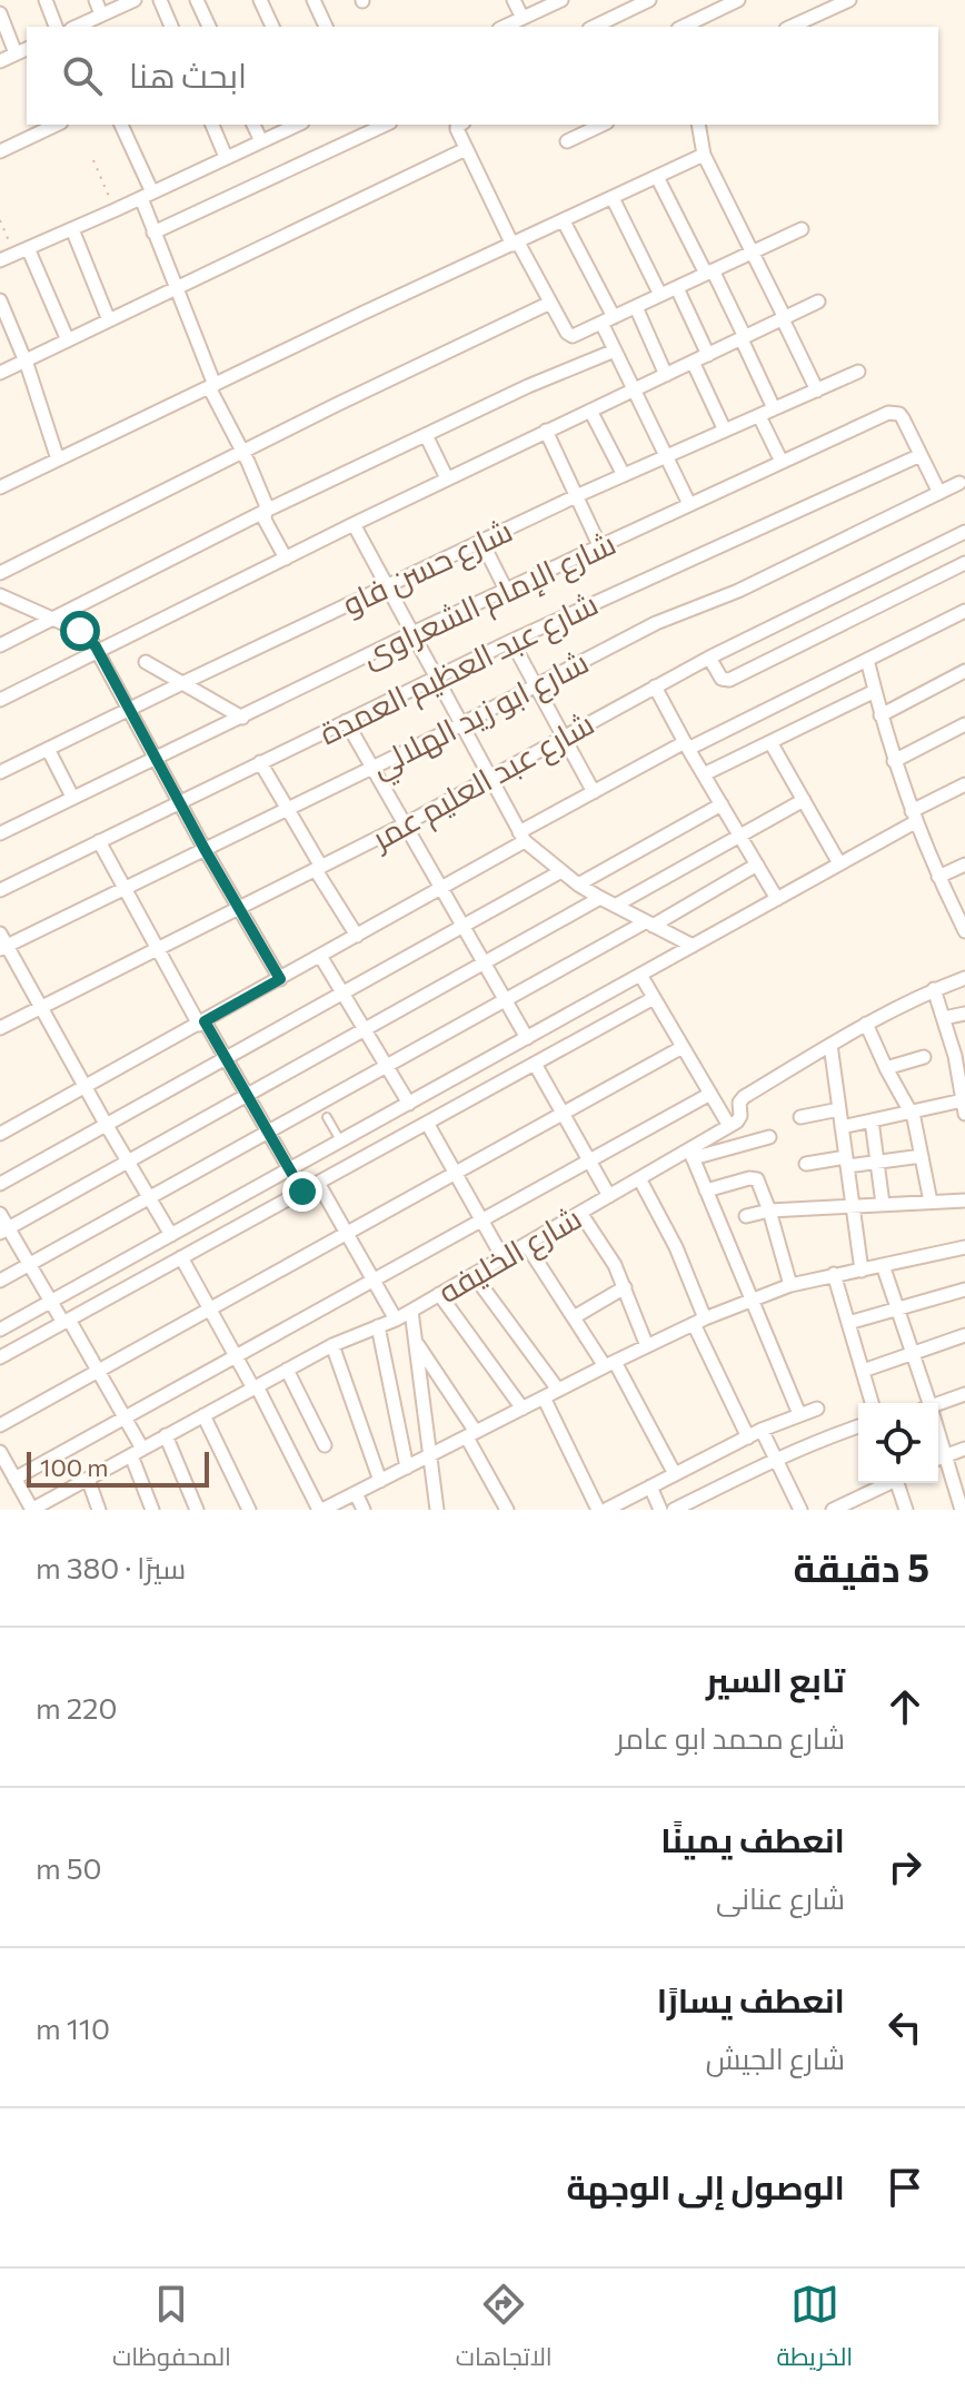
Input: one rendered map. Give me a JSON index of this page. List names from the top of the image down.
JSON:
{
  "streets": {
    "street": [
      "شارع حسن فاو",
      "شارع الإمام الشعراوى",
      "شارع عبد العظيم العمدة",
      "شارع ابو زيد الهلالي",
      "شارع عبد العليم عمر",
      "شارع الخليفه"
    ]
  },
  "crossings": [
    ["شارع الإمام الشعراوى", "شارع عبد العظيم العمدة"],
    ["شارع الإمام الشعراوى", "شارع ابو زيد الهلالي"]
  ],
  "scale_bar": "100 m",
  "page": {
    "search": "ابحث هنا",
    "scale": "100 m",
    "heading": ["5 دقيقة", "سيرًا · 380 m"],
    "list": [
      ["تابع السير", "شارع محمد ابو عامر", "220 m"],
      ["انعطف يمينًا", "شارع عنانى", "50 m"],
      ["انعطف يسارًا", "شارع الجيش", "110 m"],
      "الوصول إلى الوجهة"
    ],
    "nav": ["الخريطة", "الاتجاهات", "المحفوظات"]
  }
}
